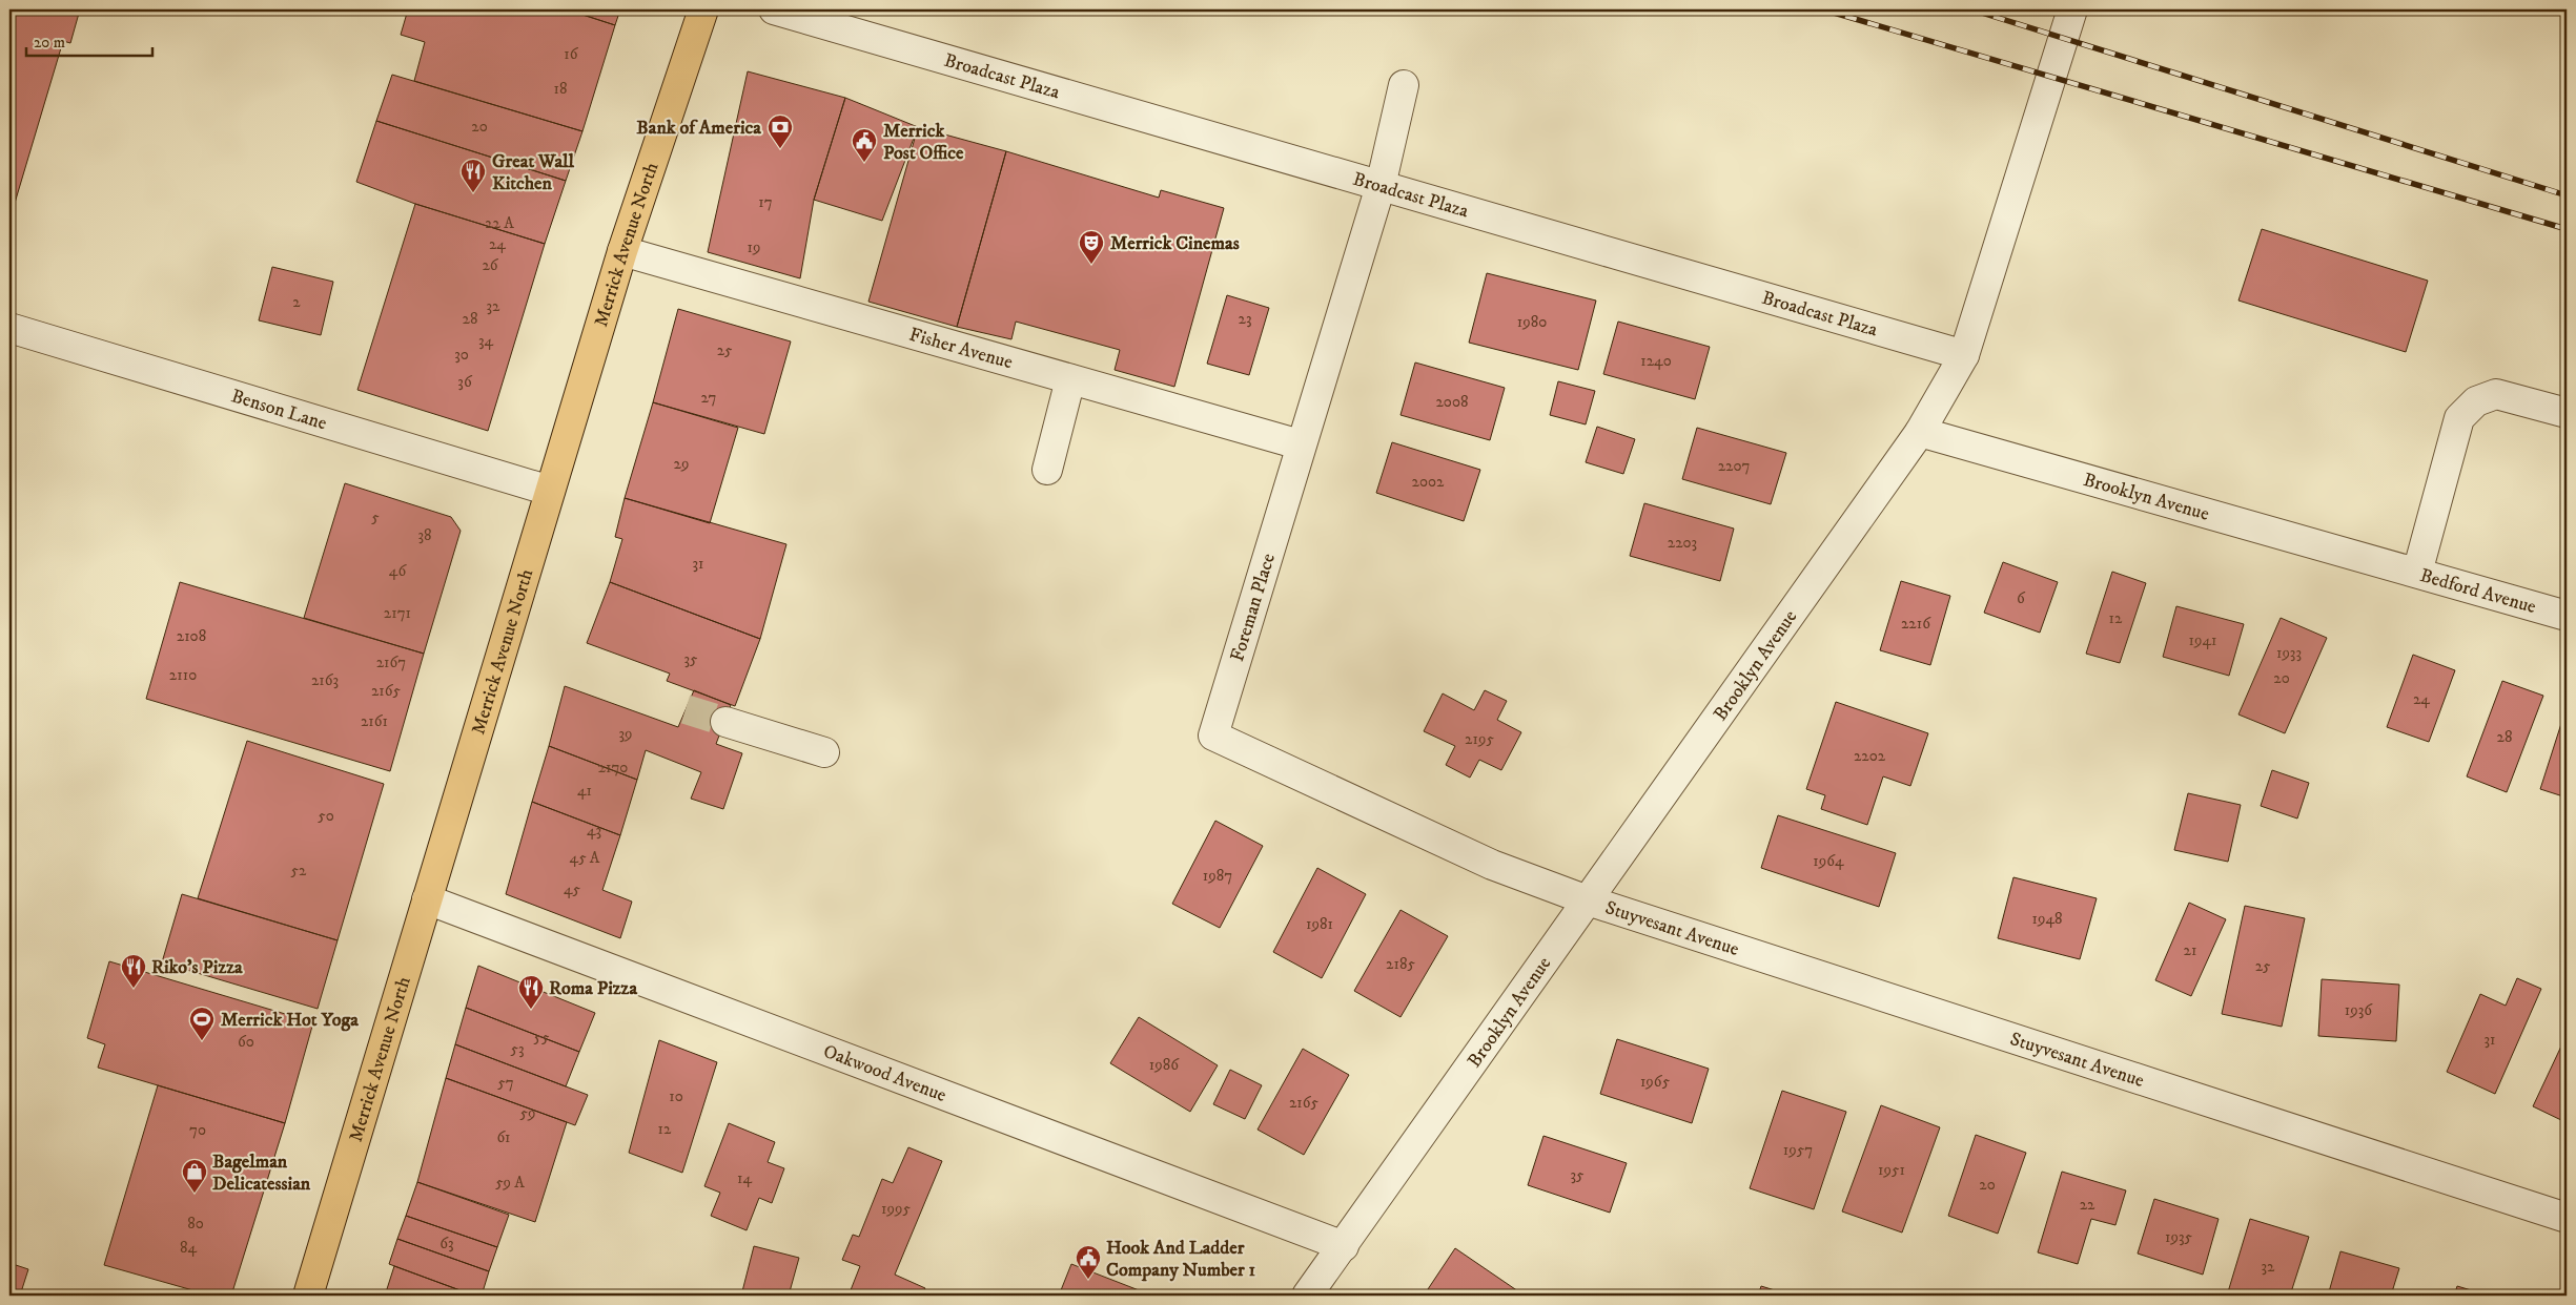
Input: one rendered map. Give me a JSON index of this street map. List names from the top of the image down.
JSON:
{
  "streets": {
    "main road": ["Merrick Avenue North"],
    "street": [
      "Broadcast Plaza",
      "Fisher Avenue",
      "Benson Lane",
      "Brooklyn Avenue",
      "Bedford Avenue",
      "Foreman Place",
      "Stuyvesant Avenue",
      "Oakwood Avenue"
    ]
  },
  "crossings": [
    ["Broadcast Plaza", "Foreman Place"],
    ["Merrick Avenue North", "Fisher Avenue"],
    ["Merrick Avenue North", "Benson Lane"],
    ["Merrick Avenue North", "Oakwood Avenue"],
    ["Fisher Avenue", "Foreman Place"],
    ["Brooklyn Avenue", "Bedford Avenue"],
    ["Brooklyn Avenue", "Foreman Place"],
    ["Brooklyn Avenue", "Stuyvesant Avenue"],
    ["Brooklyn Avenue", "Oakwood Avenue"],
    ["Foreman Place", "Stuyvesant Avenue"]
  ],
  "places": {
    "bank": ["Bank of America"],
    "public building": ["Merrick Post Office", "Hook And Ladder Company Number 1"],
    "restaurant": ["Great Wall Kitchen", "Riko's Pizza", "Roma Pizza"],
    "theatre": ["Merrick Cinemas"],
    "sports": ["Merrick Hot Yoga"],
    "shop": ["Bagelman Delicatessian"]
  },
  "house_numbers": [
    "16",
    "18",
    "20",
    "17",
    "22 A",
    "24",
    "19",
    "26",
    "2",
    "32",
    "28",
    "23",
    "1980",
    "34",
    "25",
    "30",
    "1240",
    "36",
    "27",
    "2008",
    "29",
    "2207",
    "2002",
    "5",
    "38",
    "2203",
    "31",
    "46",
    "6",
    "2171",
    "12",
    "2216",
    "2108",
    "1941",
    "1933",
    "35",
    "2167",
    "2110",
    "20",
    "2163",
    "2165",
    "24",
    "2161",
    "39",
    "28",
    "2195",
    "2202",
    "2170",
    "41",
    "50",
    "43",
    "45 A",
    "1964",
    "52",
    "1987",
    "45",
    "1948",
    "1981",
    "21",
    "2185",
    "25",
    "1936",
    "55",
    "31",
    "60",
    "53",
    "1986",
    "1965",
    "57",
    "10",
    "2165",
    "59",
    "12",
    "70",
    "61",
    "1957",
    "1951",
    "35",
    "14",
    "59 A",
    "20",
    "22",
    "1995",
    "80",
    "1935",
    "63",
    "84",
    "32"
  ],
  "scale_bar": "20 m"
}
